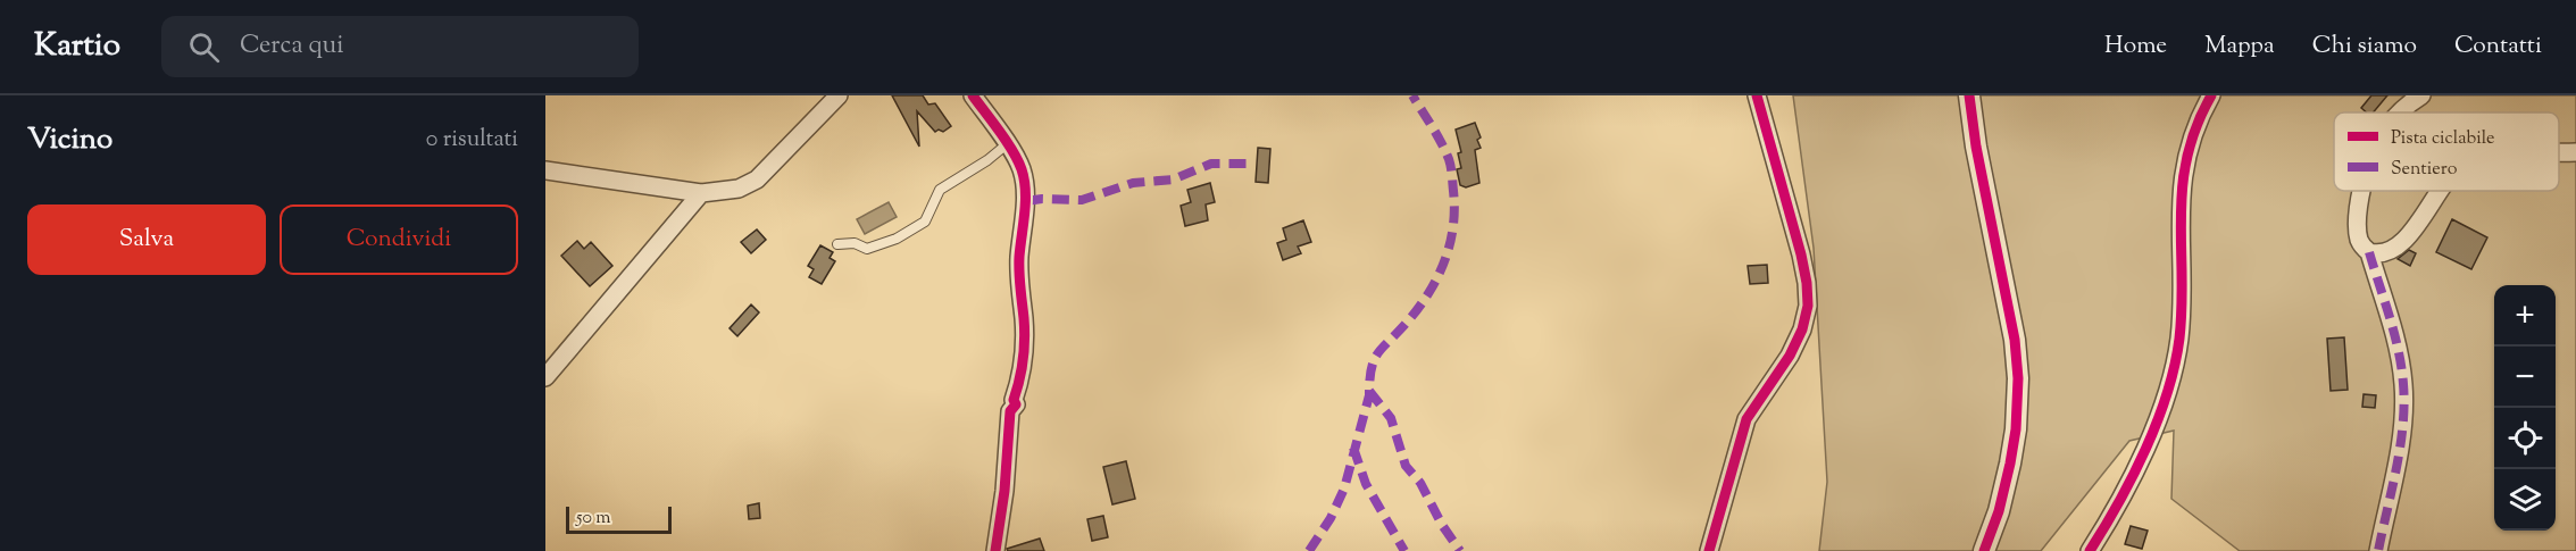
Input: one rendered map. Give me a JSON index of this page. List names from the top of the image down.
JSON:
{
  "legend": ["Pista ciclabile", "Sentiero"],
  "scale_bar": "50 m",
  "page": {
    "header": "Kartio",
    "search": "Cerca qui",
    "nav": [
      "Home",
      "Mappa",
      "Chi siamo",
      "Contatti"
    ],
    "heading": ["Vicino", "0 risultati"],
    "buttons": ["Salva", "Condividi"],
    "map_buttons": ["+", "−"],
    "scale": "50 m"
  }
}
